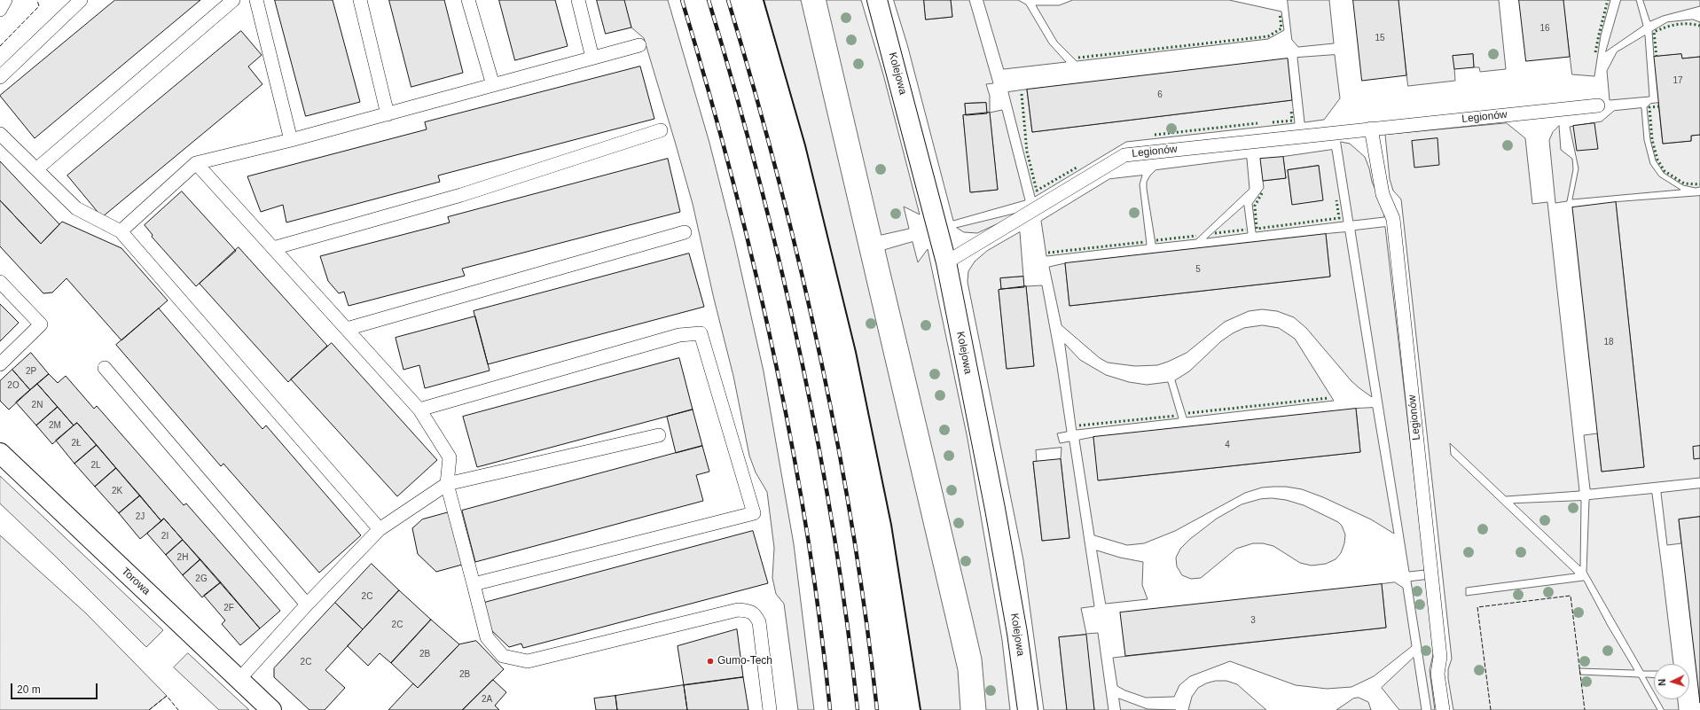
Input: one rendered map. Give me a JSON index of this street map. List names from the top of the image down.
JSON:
{
  "streets": {
    "street": ["Kolejowa", "Torowa"],
    "lane": ["Legionów"]
  },
  "crossings": [
    ["Kolejowa", "Legionów"]
  ],
  "places": ["Gumo-Tech"],
  "house_numbers": [
    "16",
    "15",
    "17",
    "6",
    "5",
    "18",
    "2P",
    "2O",
    "2N",
    "2M",
    "2Ł",
    "4",
    "2L",
    "2K",
    "2J",
    "2I",
    "2H",
    "2G",
    "2C",
    "2F",
    "3",
    "2C",
    "2B",
    "2C",
    "2B",
    "2A"
  ],
  "scale_bar": "20 m",
  "north": "left"
}
